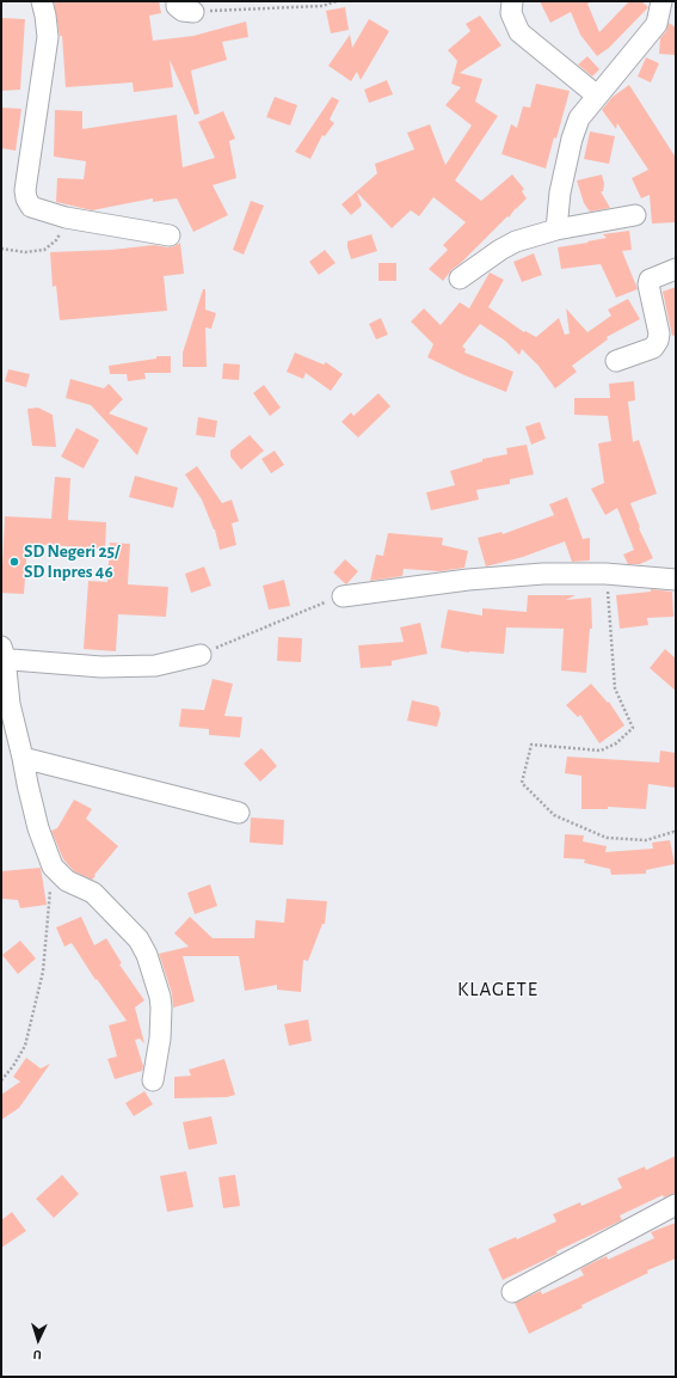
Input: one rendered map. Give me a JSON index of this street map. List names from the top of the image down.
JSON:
{
  "districts": ["KLAGETE"],
  "places": ["SD Negeri 25/ SD Inpres 46"],
  "north": "bottom"
}
